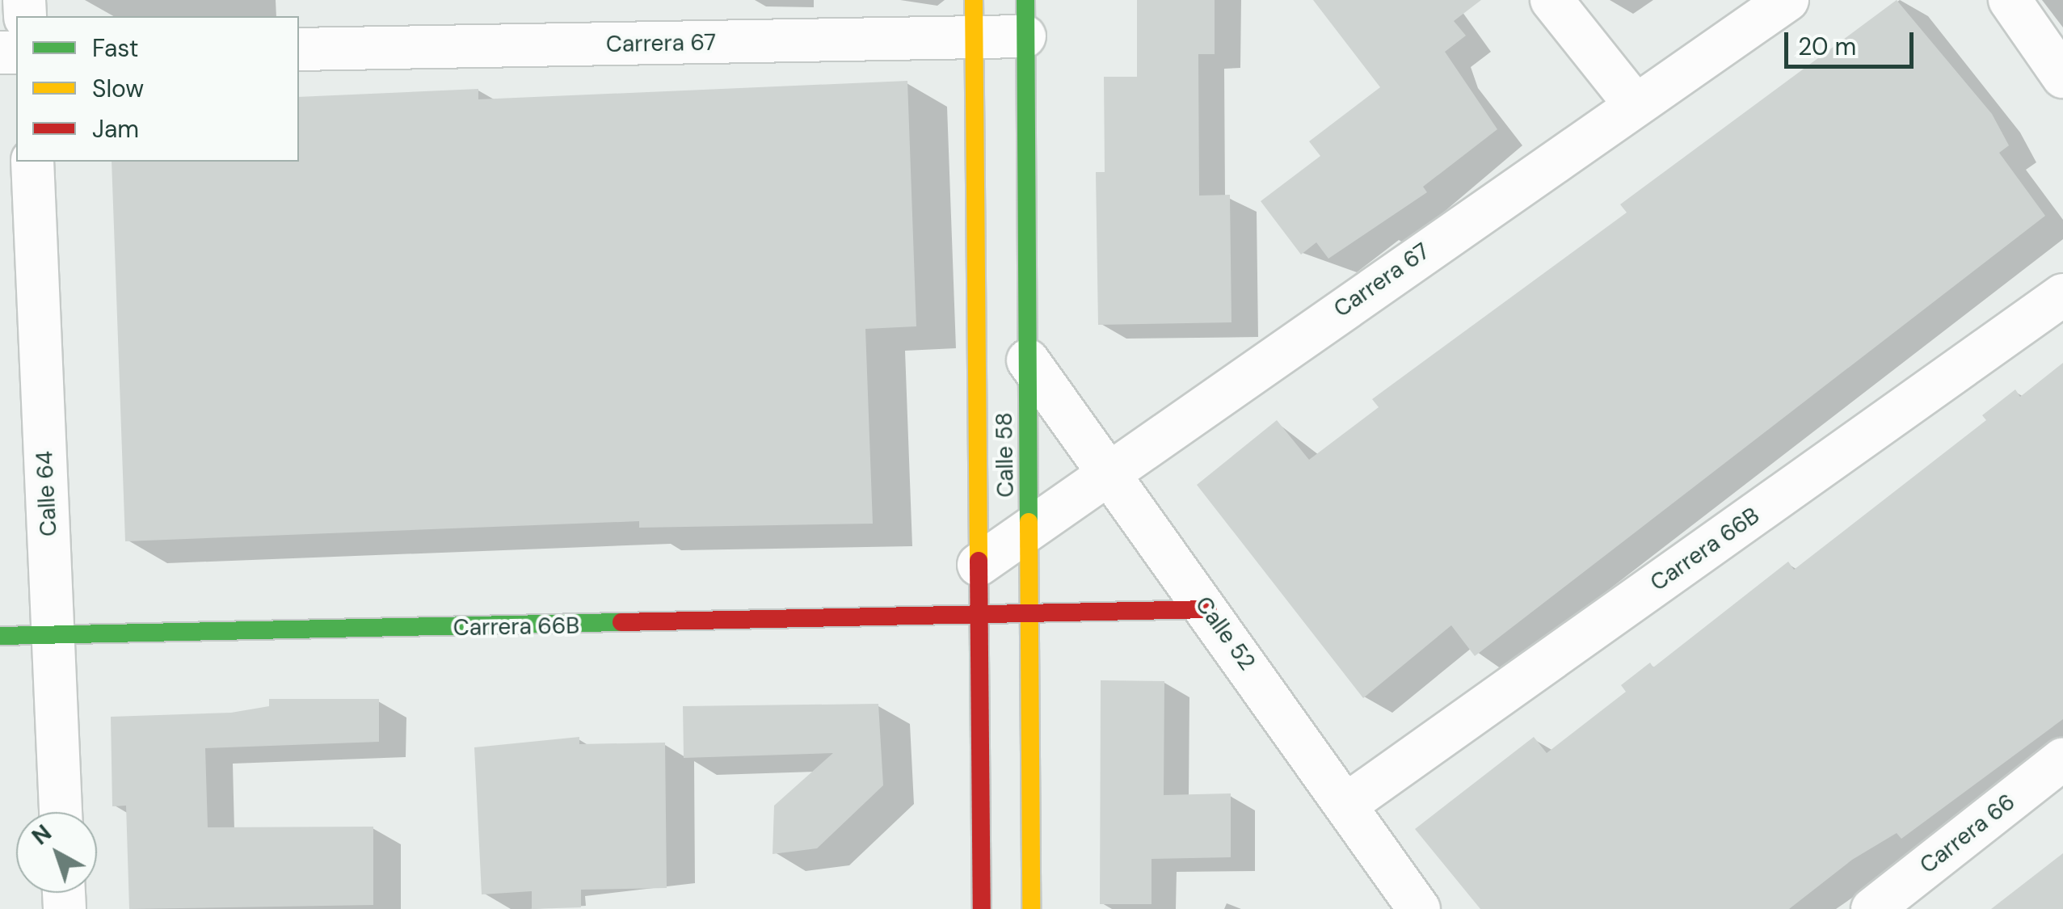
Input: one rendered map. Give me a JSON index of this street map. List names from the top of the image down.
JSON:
{
  "streets": {
    "street": [
      "Carrera 67",
      "Calle 58",
      "Calle 64",
      "Carrera 66B",
      "Calle 52",
      "Carrera 66"
    ]
  },
  "crossings": [
    ["Carrera 67", "Calle 58"],
    ["Carrera 67", "Calle 52"],
    ["Calle 58", "Carrera 66B"],
    ["Calle 58", "Calle 52"],
    ["Calle 64", "Carrera 66B"],
    ["Carrera 66B", "Calle 52"]
  ],
  "legend": ["Fast", "Slow", "Jam"],
  "scale_bar": "20 m",
  "north": "top left"
}
